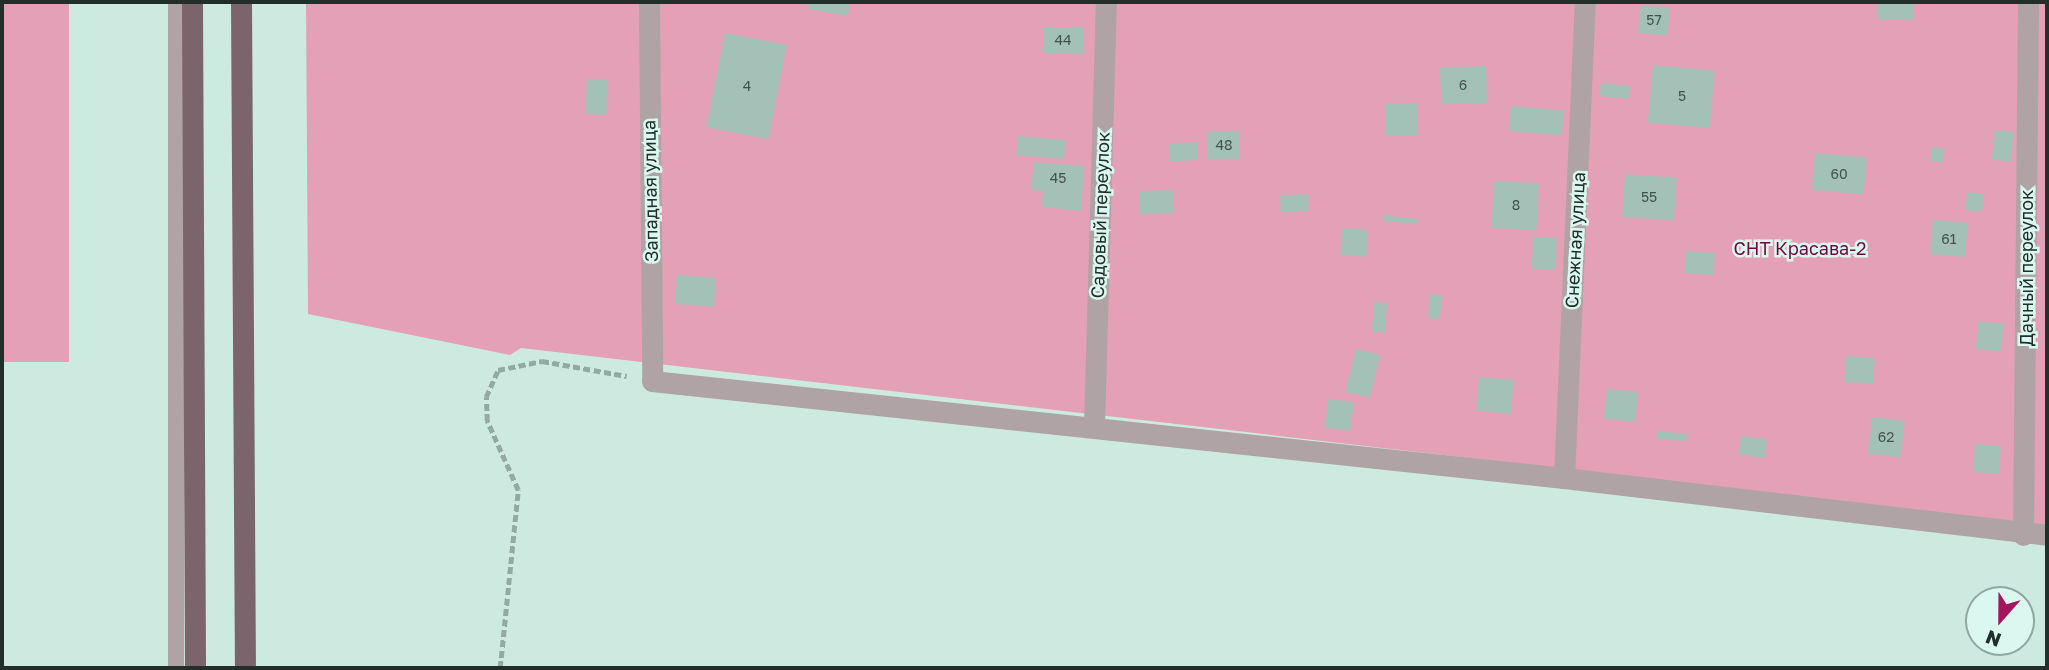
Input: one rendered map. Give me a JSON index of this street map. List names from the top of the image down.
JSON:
{
  "streets": {
    "street": [
      "Западная улица",
      "Садовый переулок",
      "Снежная улица",
      "Дачный переулок"
    ]
  },
  "parks": ["СНТ Красава-2"],
  "house_numbers": [
    "57",
    "44",
    "6",
    "4",
    "5",
    "48",
    "60",
    "45",
    "55",
    "8",
    "61",
    "62"
  ],
  "north": "bottom"
}
